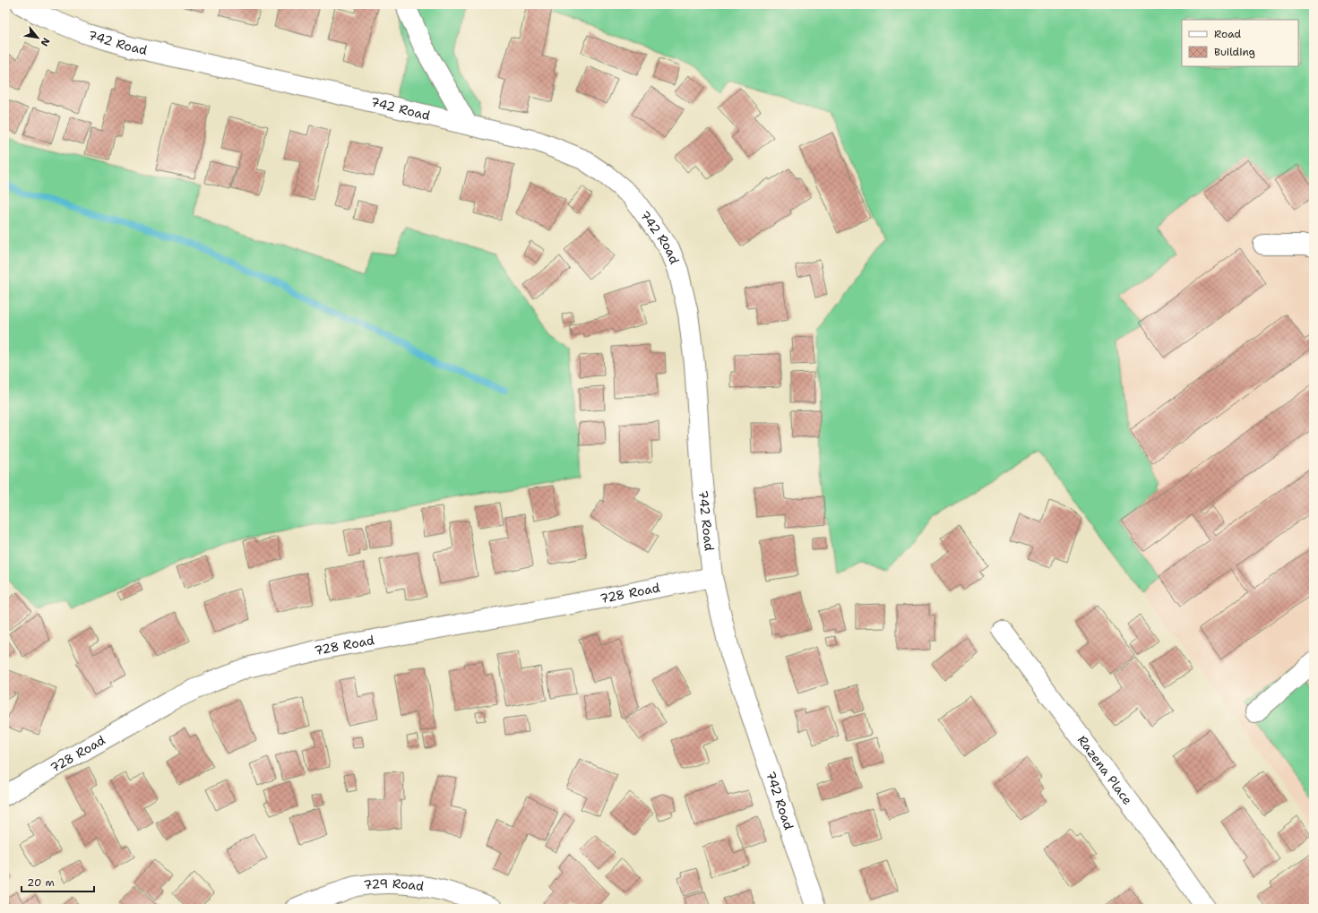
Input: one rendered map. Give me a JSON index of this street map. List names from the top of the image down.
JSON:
{
  "streets": {
    "street": [
      "742 Road",
      "728 Road",
      "Razena Place",
      "729 Road"
    ]
  },
  "crossings": [
    ["742 Road", "728 Road"]
  ],
  "legend": ["Road", "Building"],
  "scale_bar": "20 m",
  "north": "bottom right"
}
